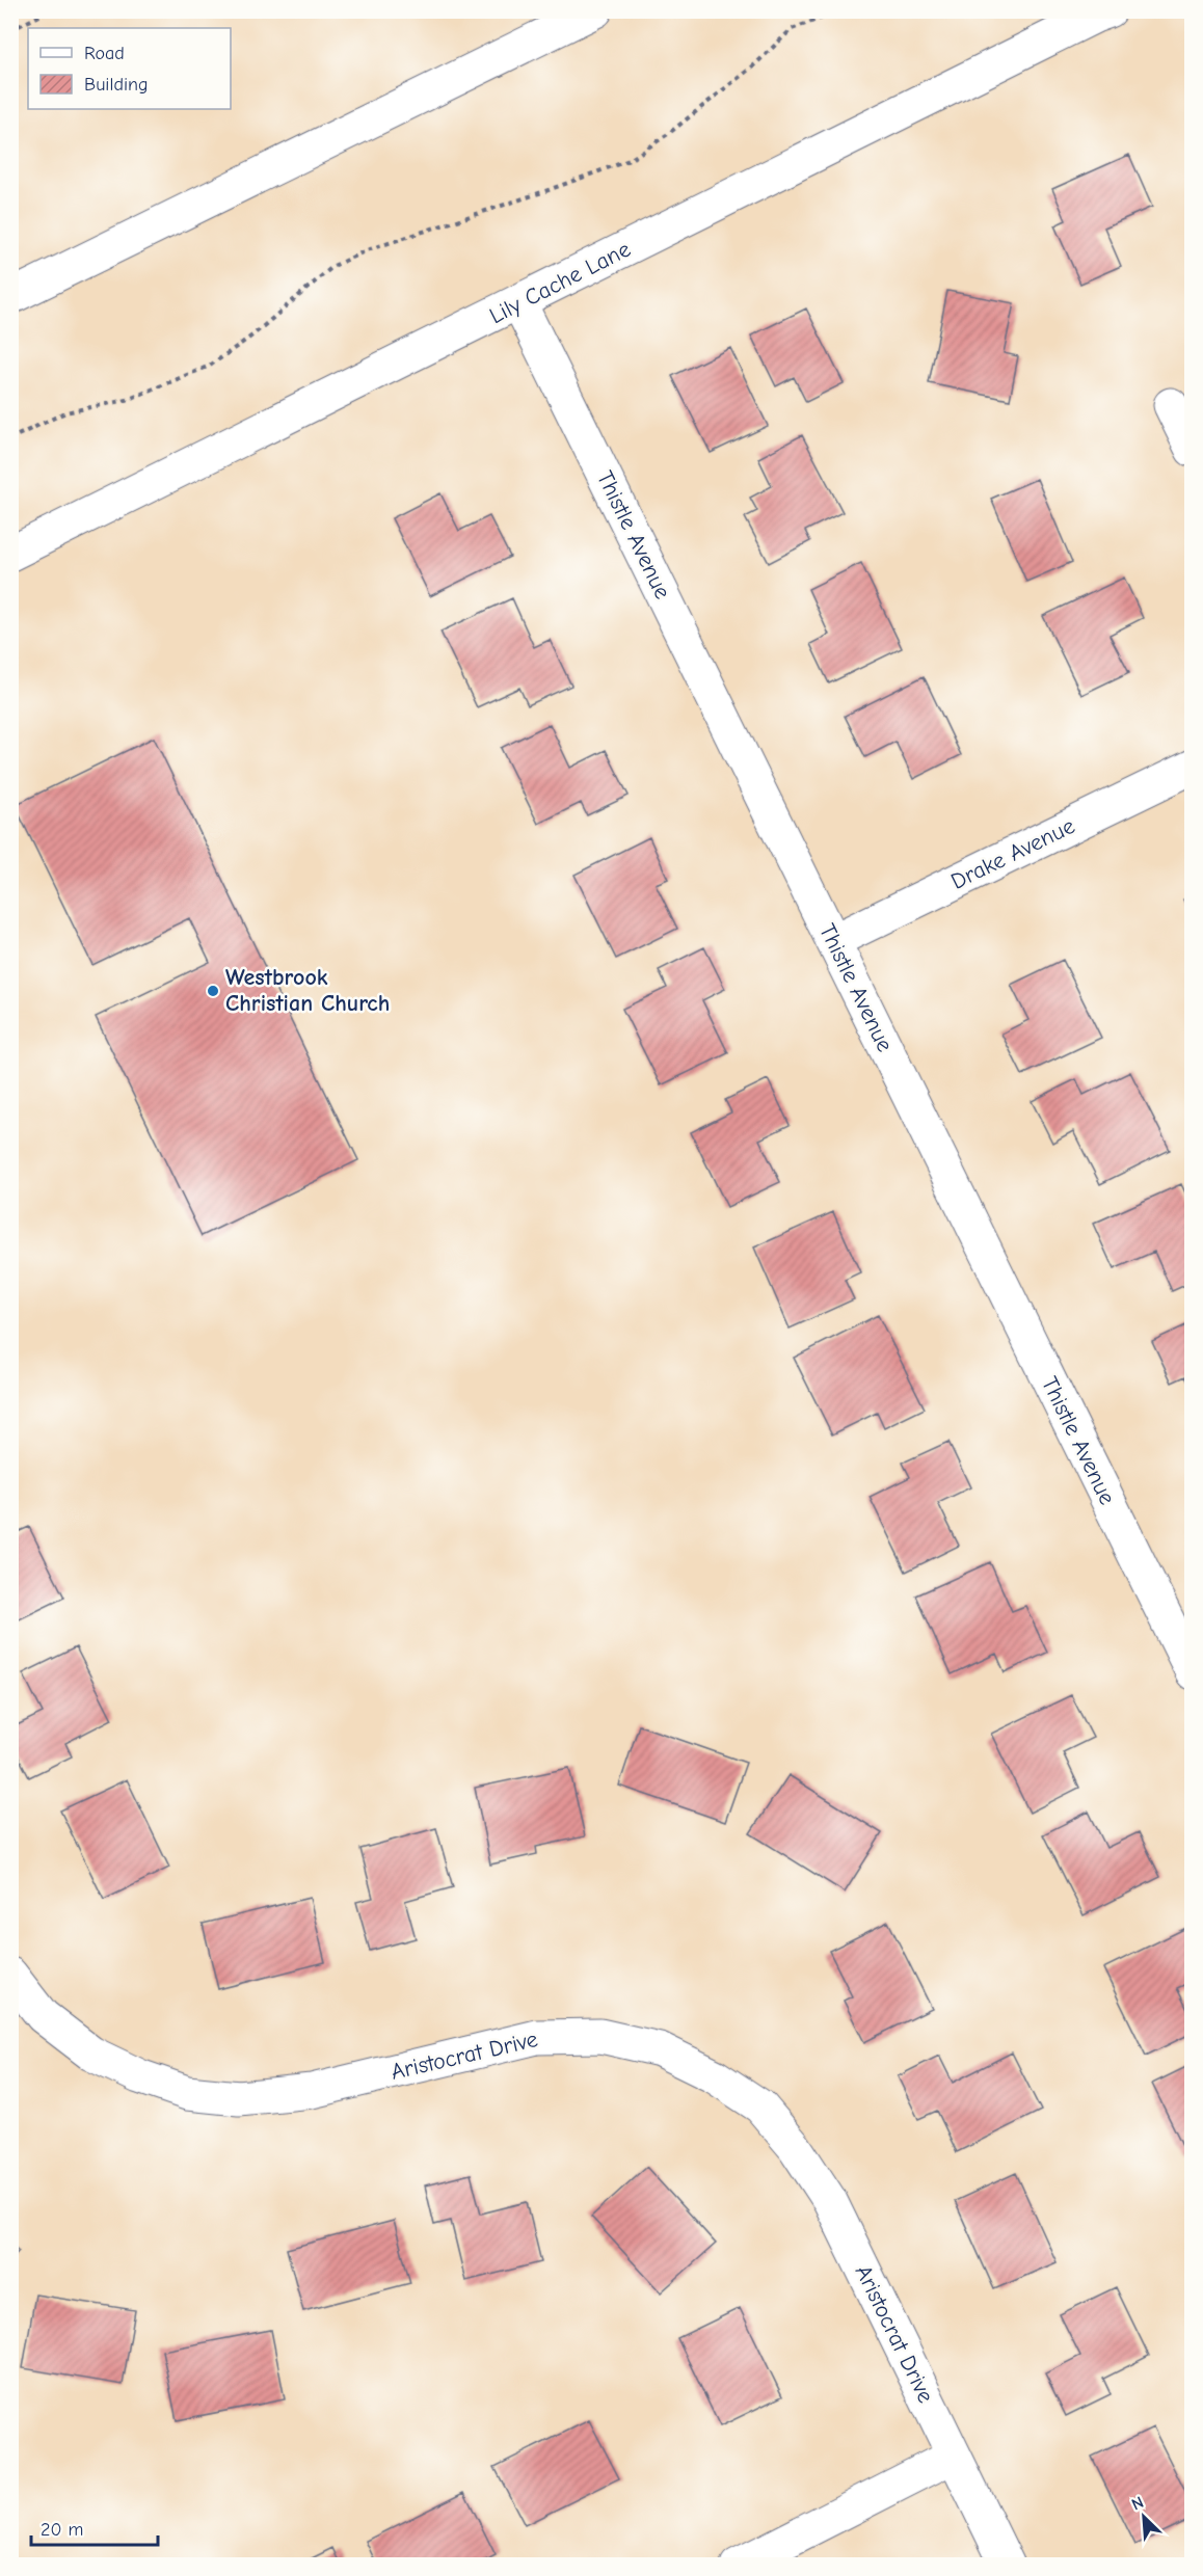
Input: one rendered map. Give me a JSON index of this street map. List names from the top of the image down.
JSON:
{
  "streets": {
    "street": [
      "Lily Cache Lane",
      "Thistle Avenue",
      "Drake Avenue",
      "Aristocrat Drive"
    ]
  },
  "crossings": [
    ["Lily Cache Lane", "Thistle Avenue"],
    ["Thistle Avenue", "Drake Avenue"]
  ],
  "places": ["Westbrook Christian Church"],
  "legend": ["Road", "Building"],
  "scale_bar": "20 m",
  "north": "top left"
}
